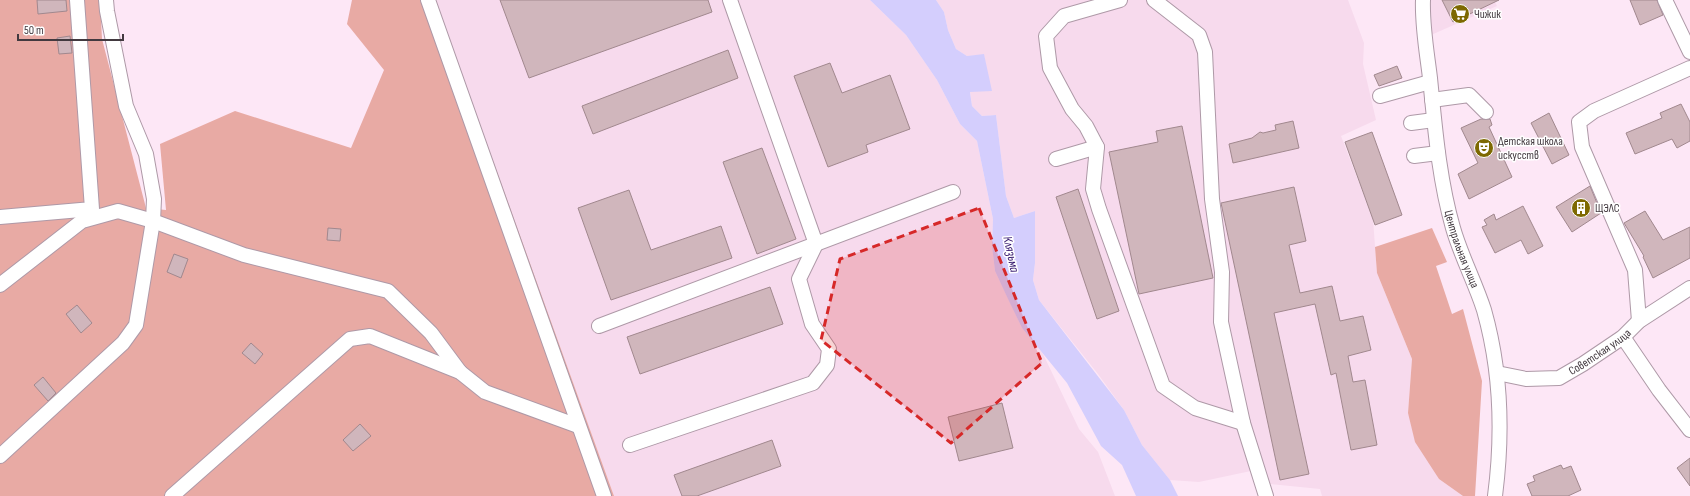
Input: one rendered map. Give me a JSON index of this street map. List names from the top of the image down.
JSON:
{
  "streets": {
    "street": ["Центральная улица", "Советская улица"]
  },
  "crossings": [
    ["Центральная улица", "Советская улица"]
  ],
  "water": ["Клязьма"],
  "places": {
    "supermarket": ["Чижик"],
    "theatre": ["Детская школа искусств"],
    "building": ["ЩЭЛС"]
  },
  "scale_bar": "50 m"
}
